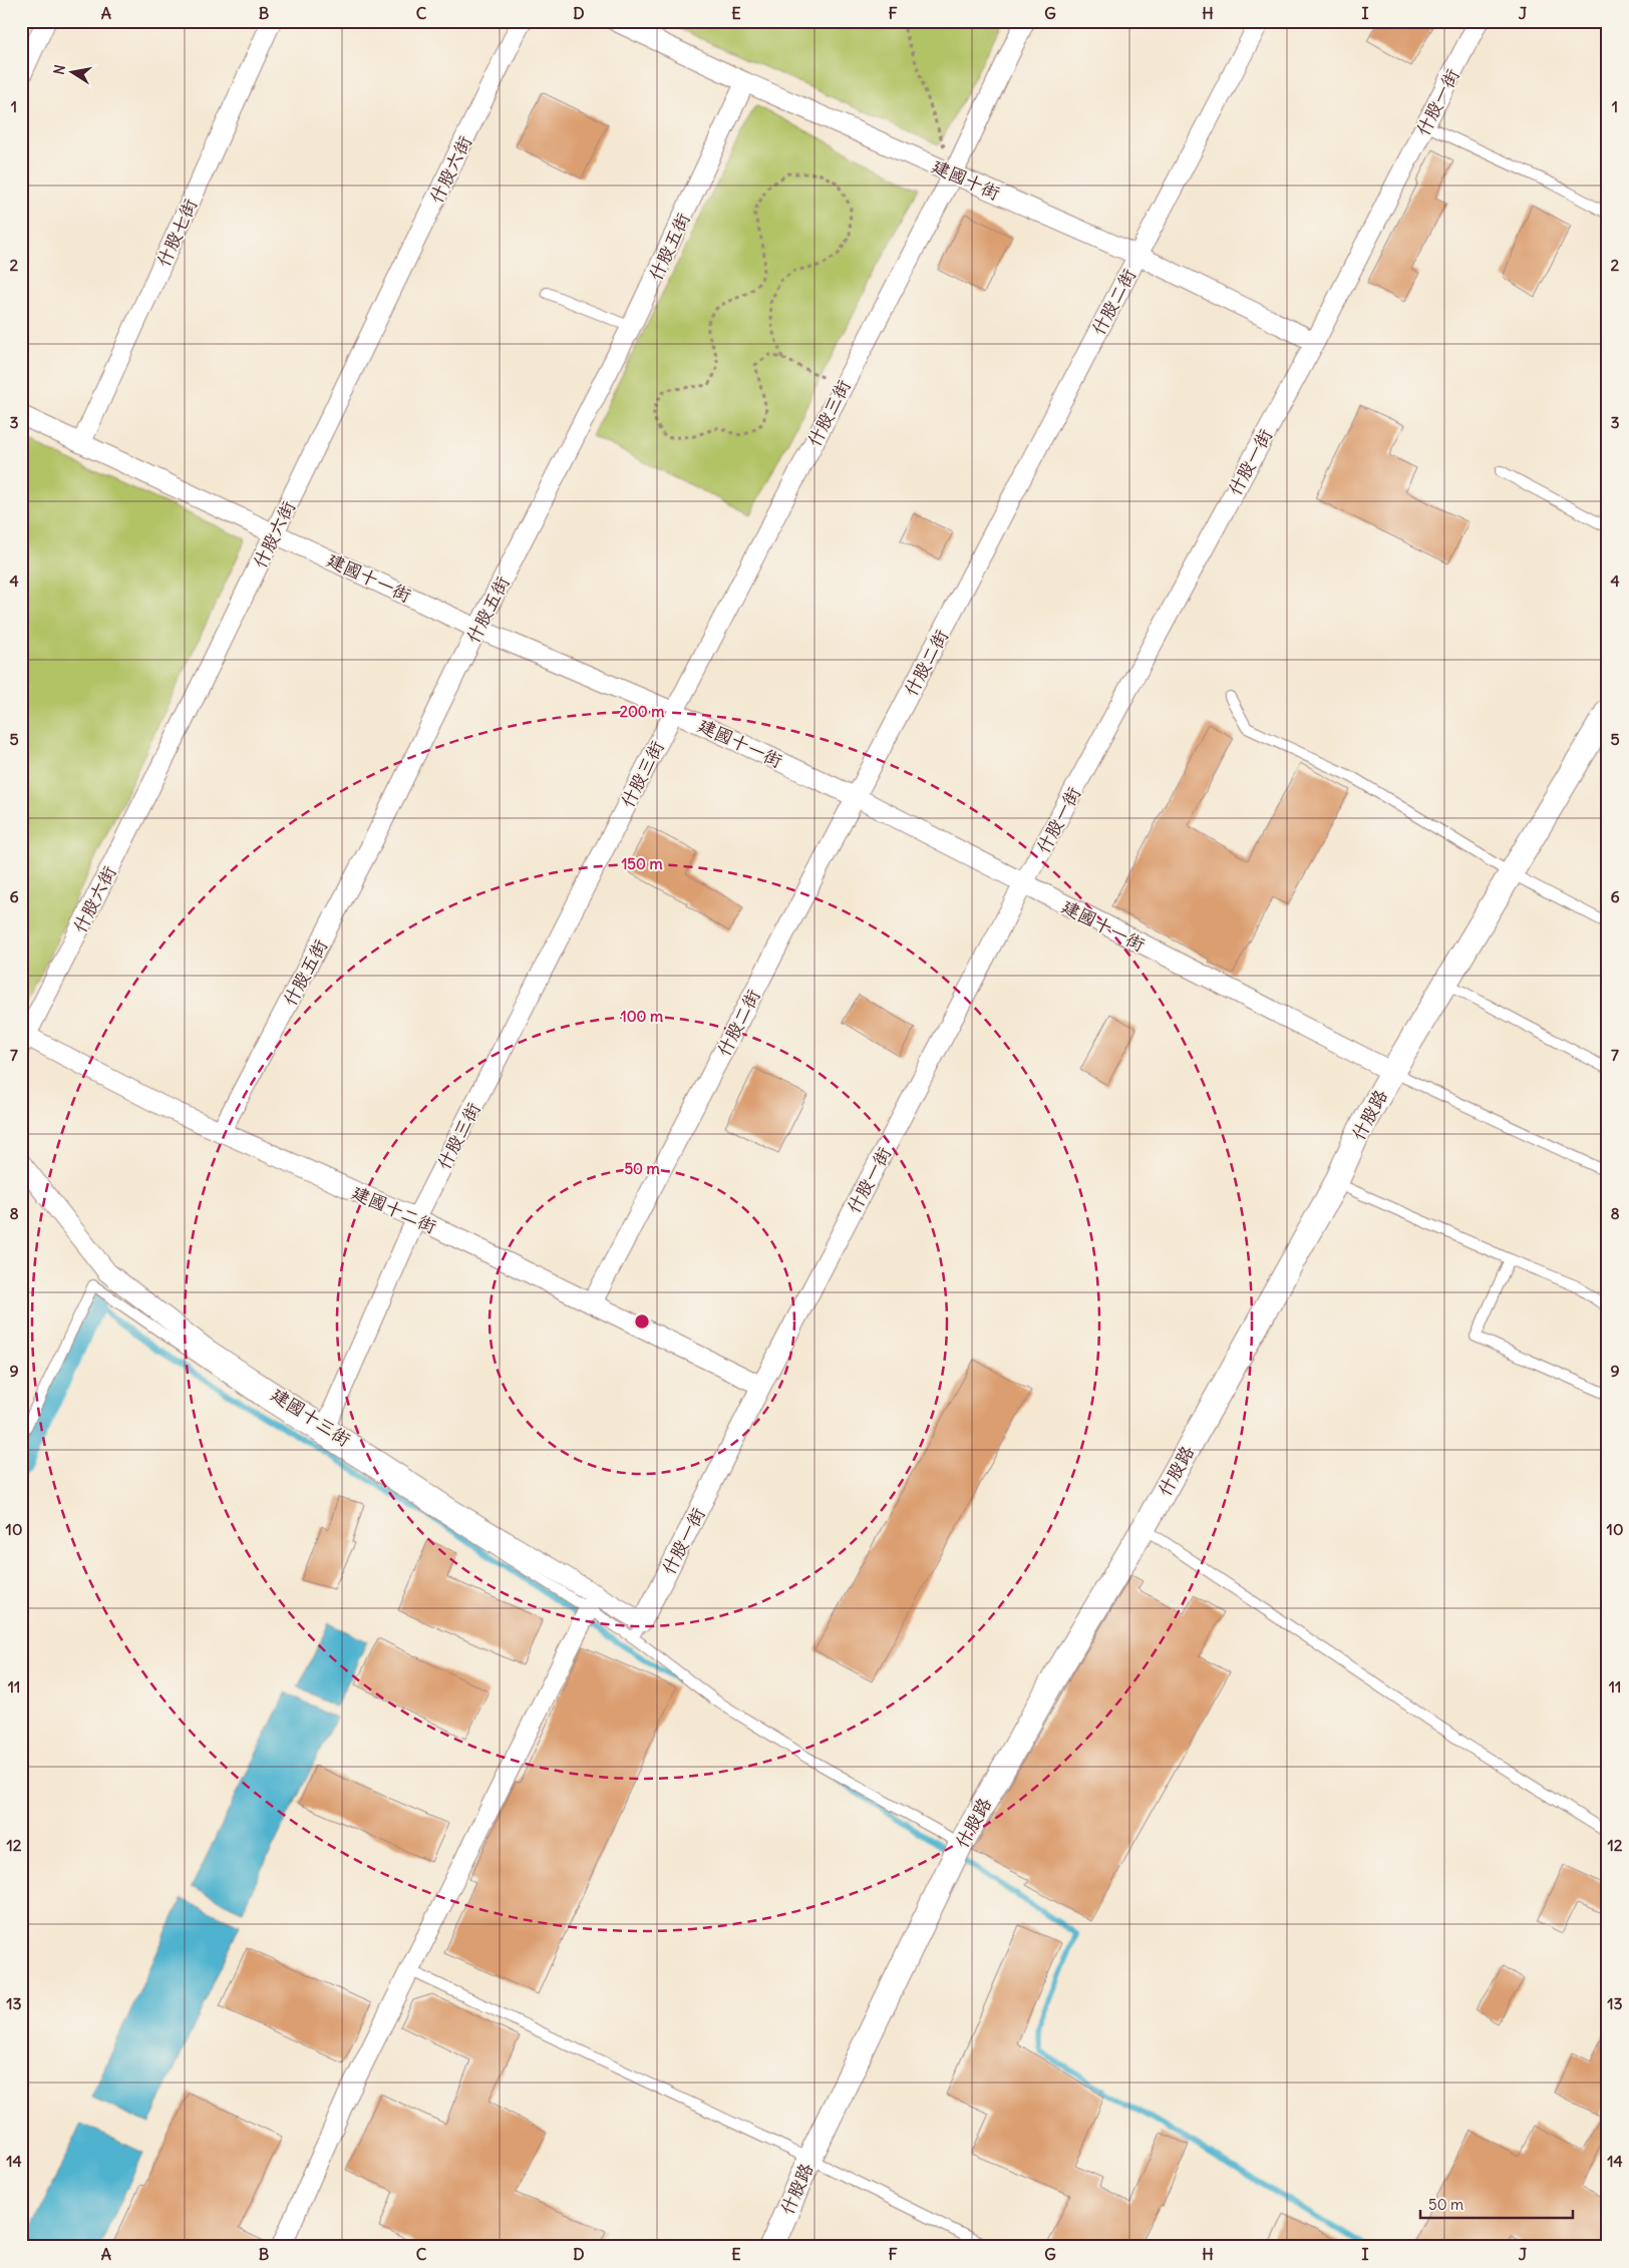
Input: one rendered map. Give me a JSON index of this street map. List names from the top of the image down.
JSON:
{
  "streets": {
    "street": [
      "什股一街",
      "什股六街",
      "建國十街",
      "什股七街",
      "什股五街",
      "什股二街",
      "什股三街",
      "建國十一街",
      "什股路",
      "建國十二街",
      "建國十三街"
    ]
  },
  "crossings": [
    ["什股一街", "建國十街"],
    ["什股一街", "建國十一街"],
    ["什股一街", "建國十二街"],
    ["什股一街", "建國十三街"],
    ["什股六街", "建國十一街"],
    ["什股六街", "建國十二街"],
    ["建國十街", "什股五街"],
    ["建國十街", "什股二街"],
    ["建國十街", "什股三街"],
    ["什股七街", "建國十一街"],
    ["什股五街", "建國十一街"],
    ["什股五街", "建國十二街"],
    ["什股二街", "建國十一街"],
    ["什股二街", "建國十二街"],
    ["什股三街", "建國十一街"],
    ["什股三街", "建國十二街"],
    ["什股三街", "建國十三街"],
    ["建國十一街", "什股路"]
  ],
  "scale_bar": "50 m",
  "north": "left",
  "grid": {
    "columns": [
      "A",
      "B",
      "C",
      "D",
      "E",
      "F",
      "G",
      "H",
      "I",
      "J"
    ],
    "rows": [
      "1",
      "2",
      "3",
      "4",
      "5",
      "6",
      "7",
      "8",
      "9",
      "10",
      "11",
      "12",
      "13",
      "14"
    ]
  },
  "rings": [
    "200 m",
    "150 m",
    "100 m",
    "50 m"
  ]
}
